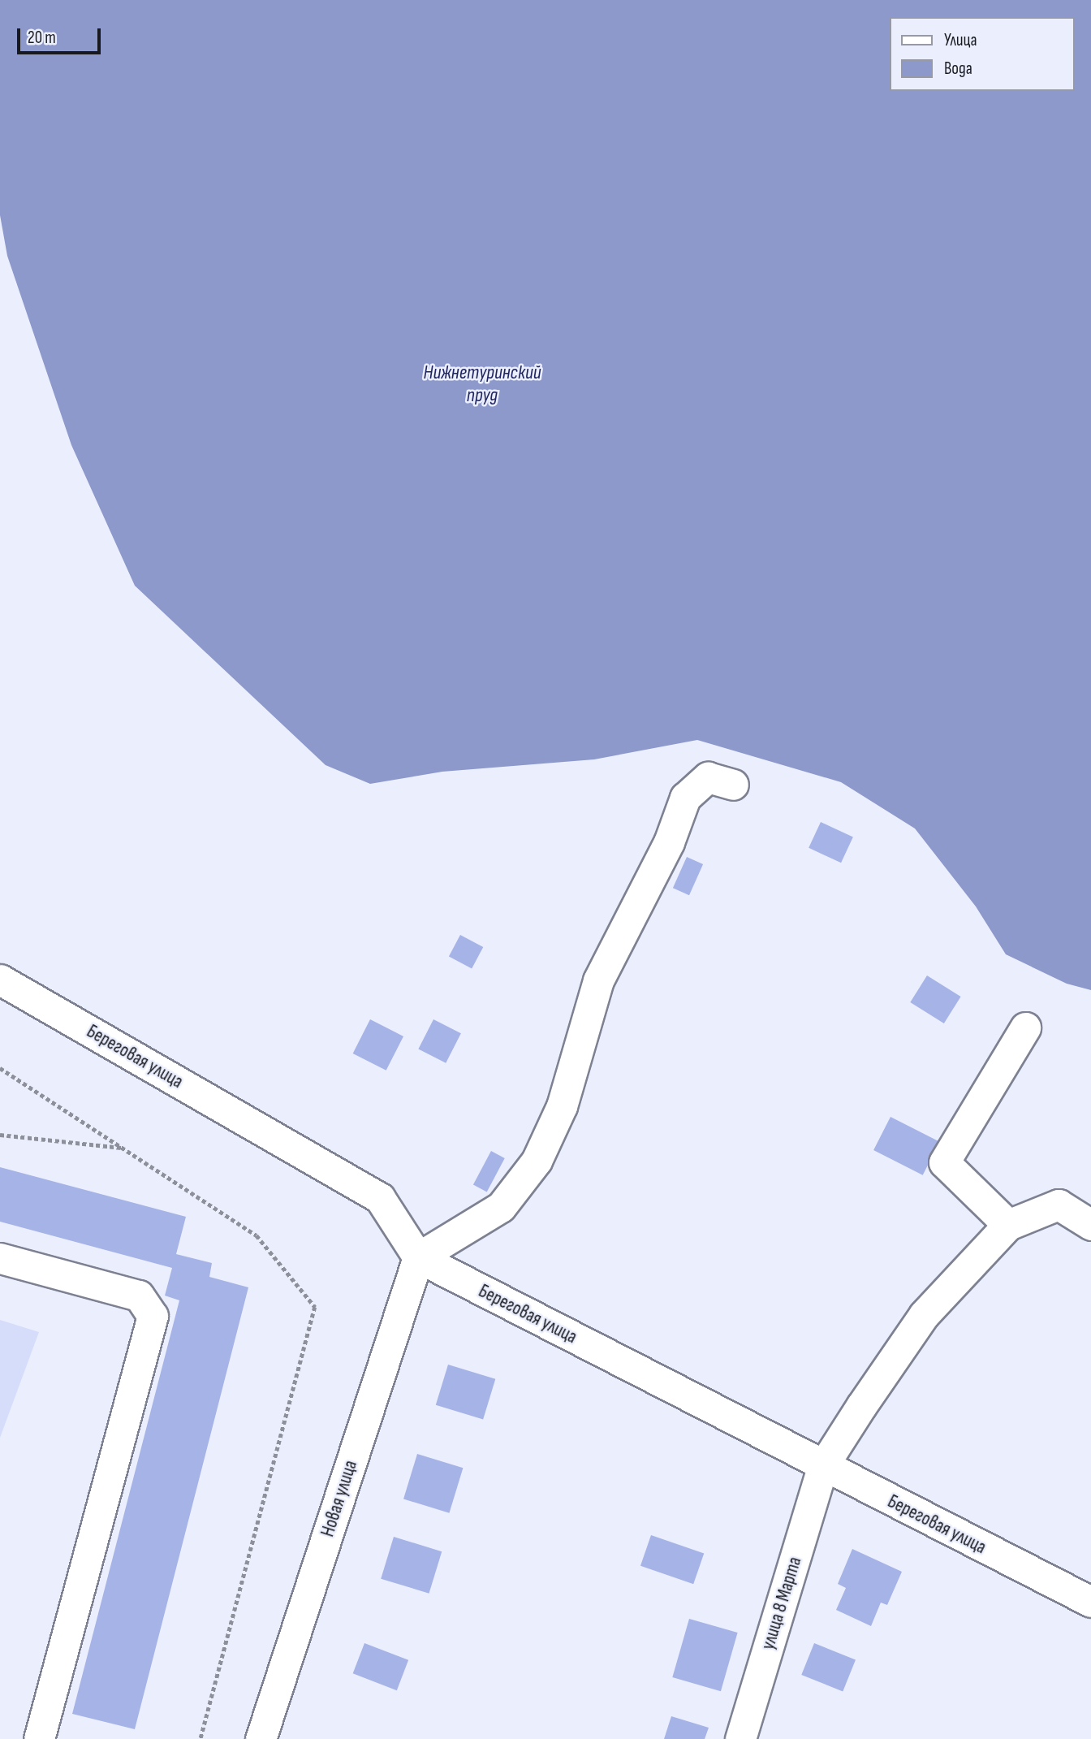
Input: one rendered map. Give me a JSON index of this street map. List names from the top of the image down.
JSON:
{
  "streets": {
    "street": ["Береговая улица", "Новая улица", "улица 8 Марта"]
  },
  "crossings": [
    ["Береговая улица", "Новая улица"],
    ["Береговая улица", "улица 8 Марта"]
  ],
  "water": ["Нижнетуринский пруд"],
  "legend": ["Улица", "Вода"],
  "scale_bar": "20 m"
}
